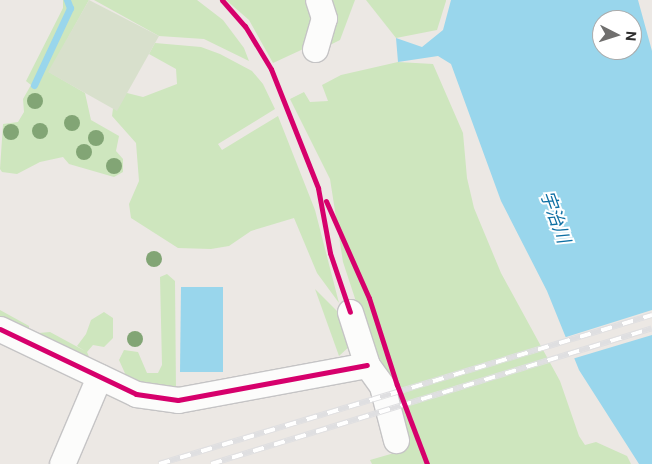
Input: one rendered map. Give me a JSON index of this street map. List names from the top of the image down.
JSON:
{
  "water": ["宇治川"],
  "north": "right"
}
